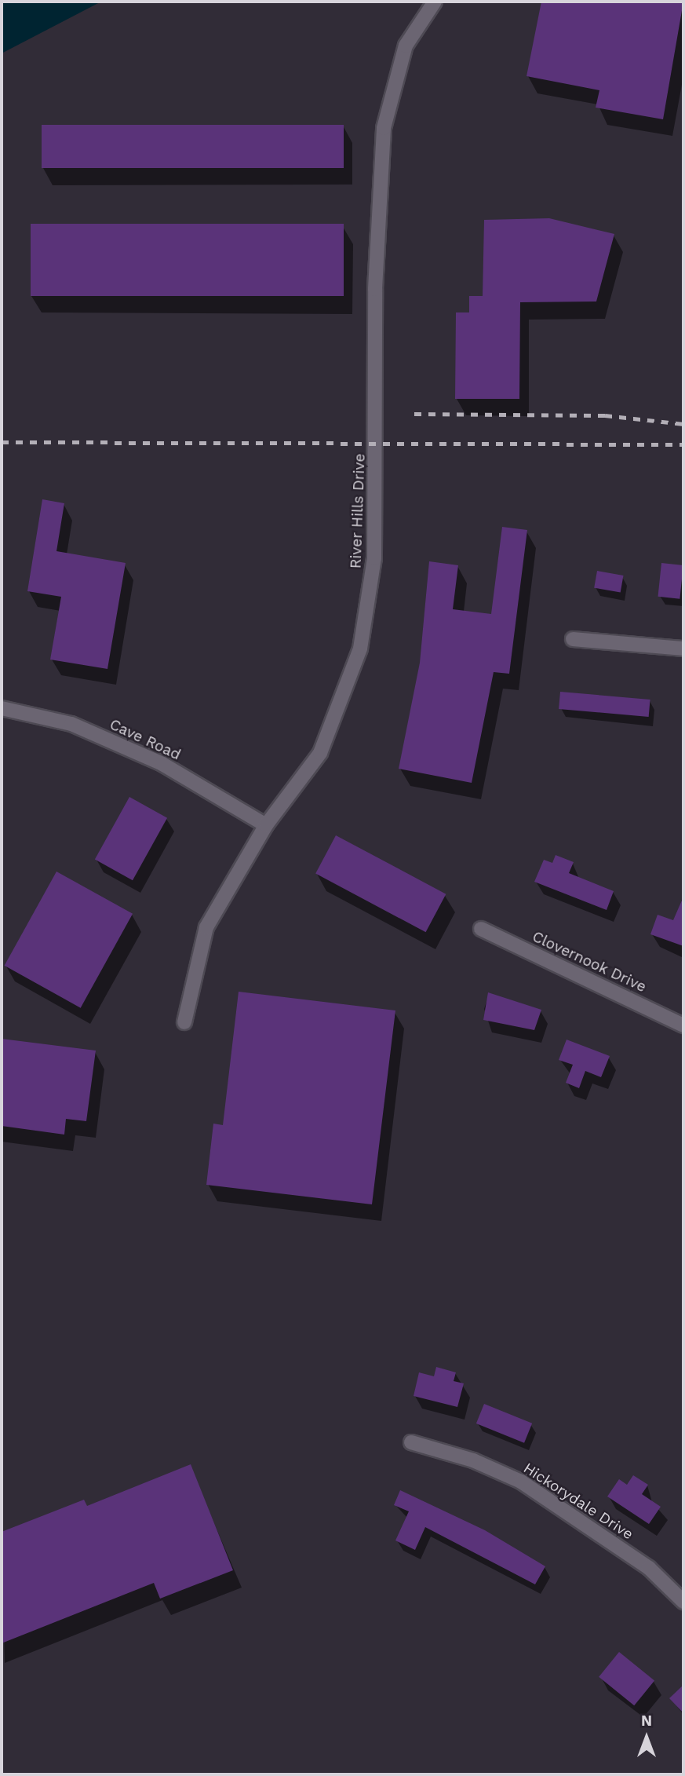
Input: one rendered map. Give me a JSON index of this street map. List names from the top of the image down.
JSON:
{
  "streets": {
    "street": [
      "River Hills Drive",
      "Cave Road",
      "Clovernook Drive",
      "Hickorydale Drive"
    ]
  },
  "crossings": [
    ["River Hills Drive", "Cave Road"]
  ],
  "north": "top"
}
